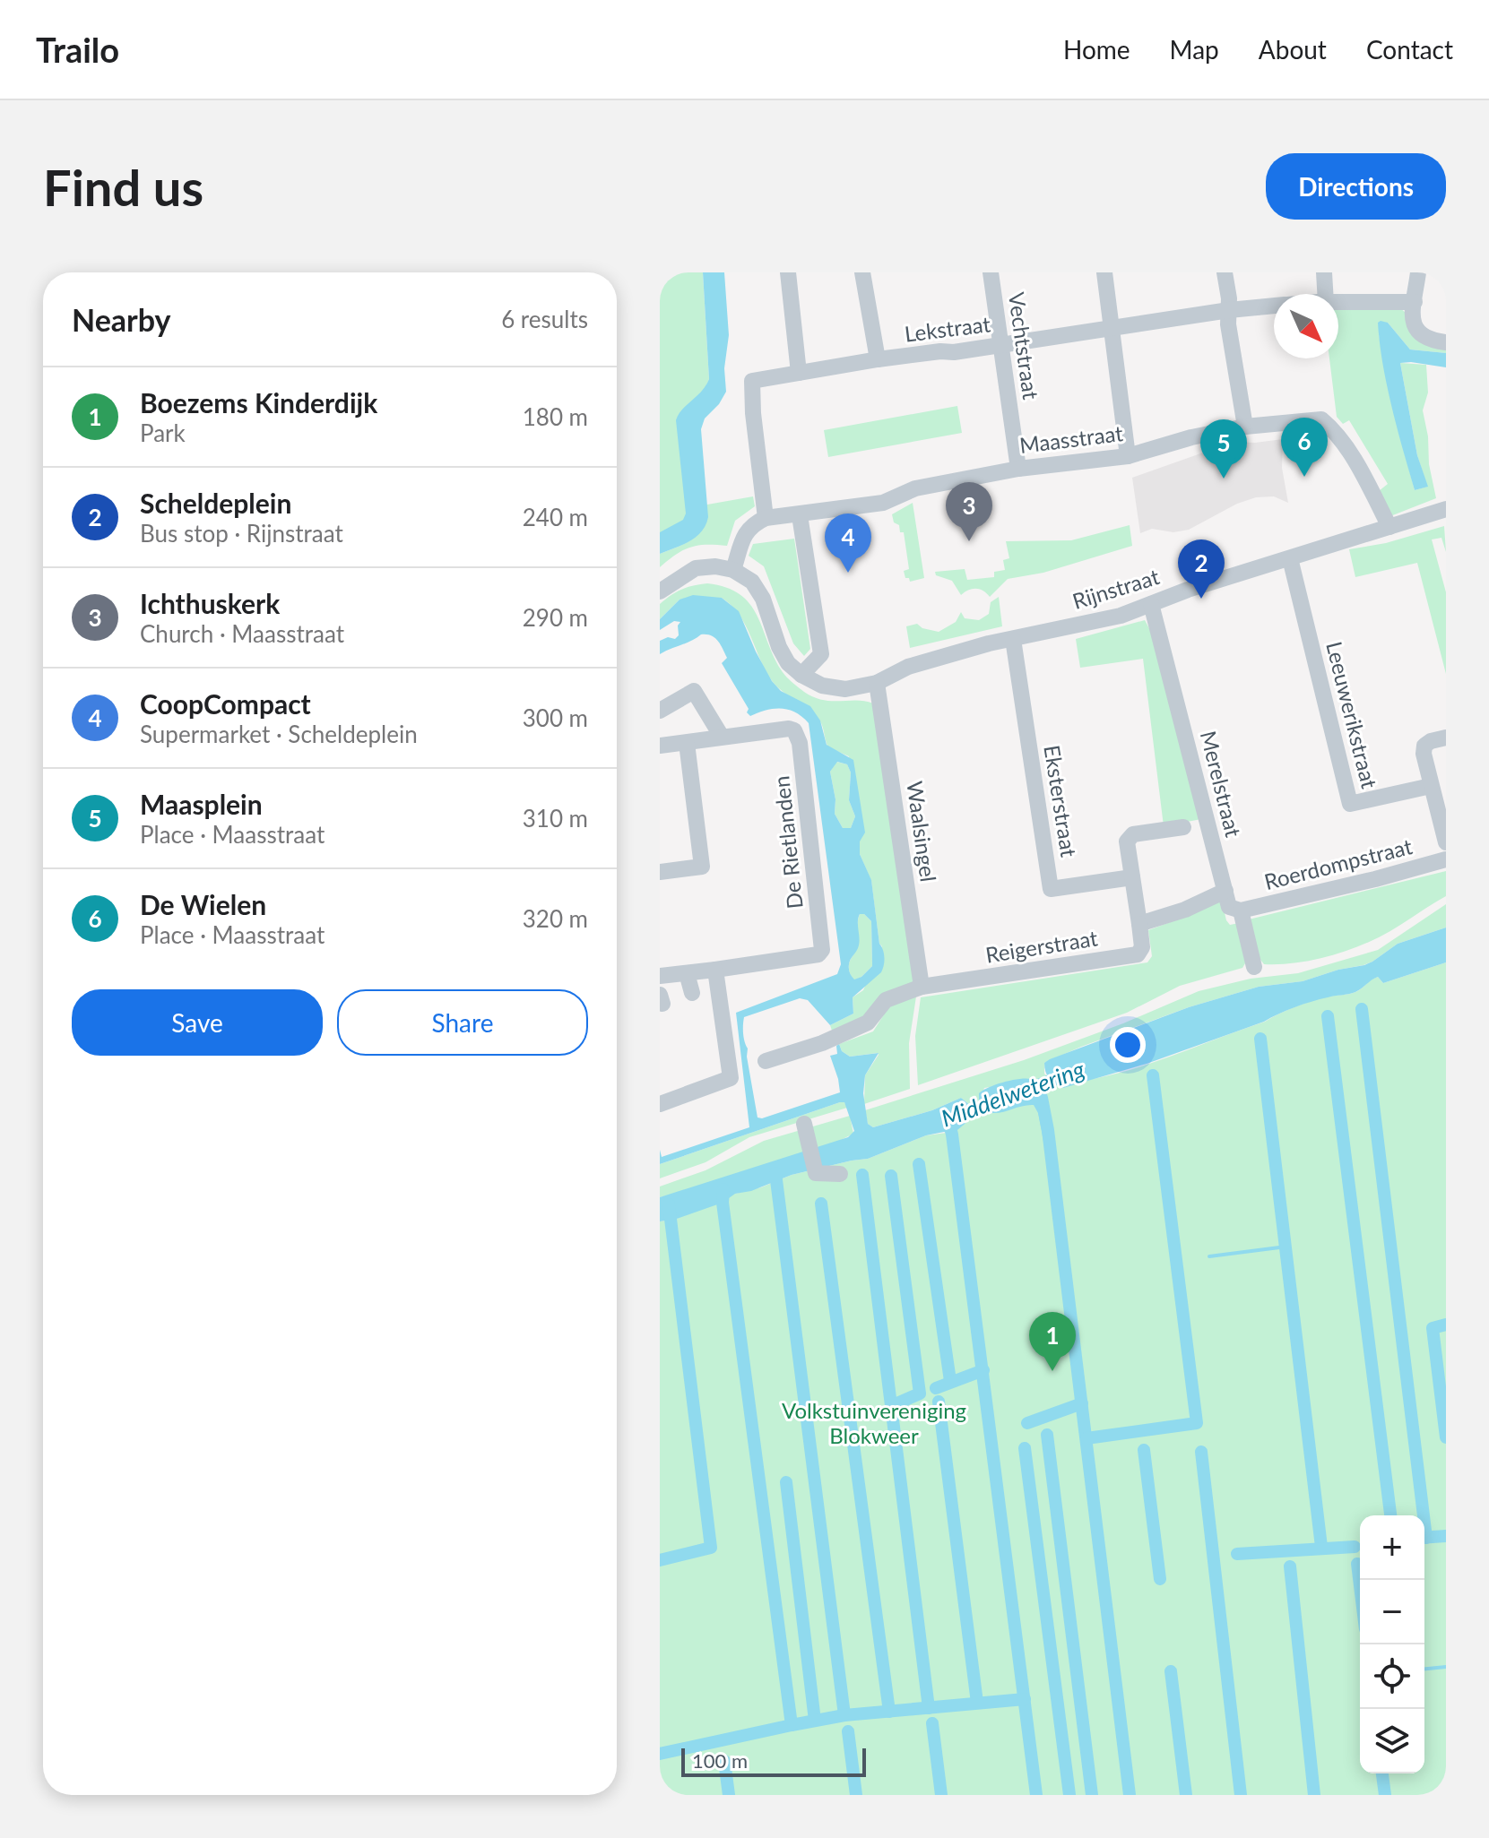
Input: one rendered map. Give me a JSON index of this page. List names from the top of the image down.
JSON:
{
  "streets": {
    "street": [
      "Lekstraat",
      "Vechtstraat",
      "Maasstraat",
      "Rijnstraat",
      "Leeuwerikstraat",
      "Merelstraat",
      "Eksterstraat",
      "Waalsingel",
      "De Rietlanden",
      "Roerdompstraat",
      "Reigerstraat"
    ]
  },
  "crossings": [
    ["Lekstraat", "Vechtstraat"],
    ["Lekstraat", "Maasstraat"],
    ["Vechtstraat", "Maasstraat"],
    ["Maasstraat", "Rijnstraat"],
    ["Rijnstraat", "Leeuwerikstraat"],
    ["Rijnstraat", "Merelstraat"],
    ["Rijnstraat", "Eksterstraat"],
    ["Rijnstraat", "Waalsingel"],
    ["Merelstraat", "Roerdompstraat"],
    ["Waalsingel", "Reigerstraat"]
  ],
  "water": ["Middelwetering"],
  "parks": ["Volkstuinvereniging Blokweer"],
  "scale_bar": "100 m",
  "north": "bottom right",
  "page": {
    "header": "Trailo",
    "nav": [
      "Home",
      "Map",
      "About",
      "Contact"
    ],
    "buttons": [
      "Directions",
      ["Save", "Share"]
    ],
    "title": "Find us",
    "heading": ["Nearby", "6 results"],
    "list": [
      {
        "mark": "1",
        "name": "Boezems Kinderdijk",
        "note": "Park",
        "value": "180 m"
      },
      {
        "mark": "2",
        "name": "Scheldeplein",
        "note": "Bus stop · Rijnstraat",
        "value": "240 m"
      },
      {
        "mark": "3",
        "name": "Ichthuskerk",
        "note": "Church · Maasstraat",
        "value": "290 m"
      },
      {
        "mark": "4",
        "name": "CoopCompact",
        "note": "Supermarket · Scheldeplein",
        "value": "300 m"
      },
      {
        "mark": "5",
        "name": "Maasplein",
        "note": "Place · Maasstraat",
        "value": "310 m"
      },
      {
        "mark": "6",
        "name": "De Wielen",
        "note": "Place · Maasstraat",
        "value": "320 m"
      }
    ],
    "pins": [
      "6",
      "5",
      "3",
      "4",
      "2",
      "1"
    ],
    "map_buttons": ["+", "−"],
    "scale": "100 m"
  }
}
